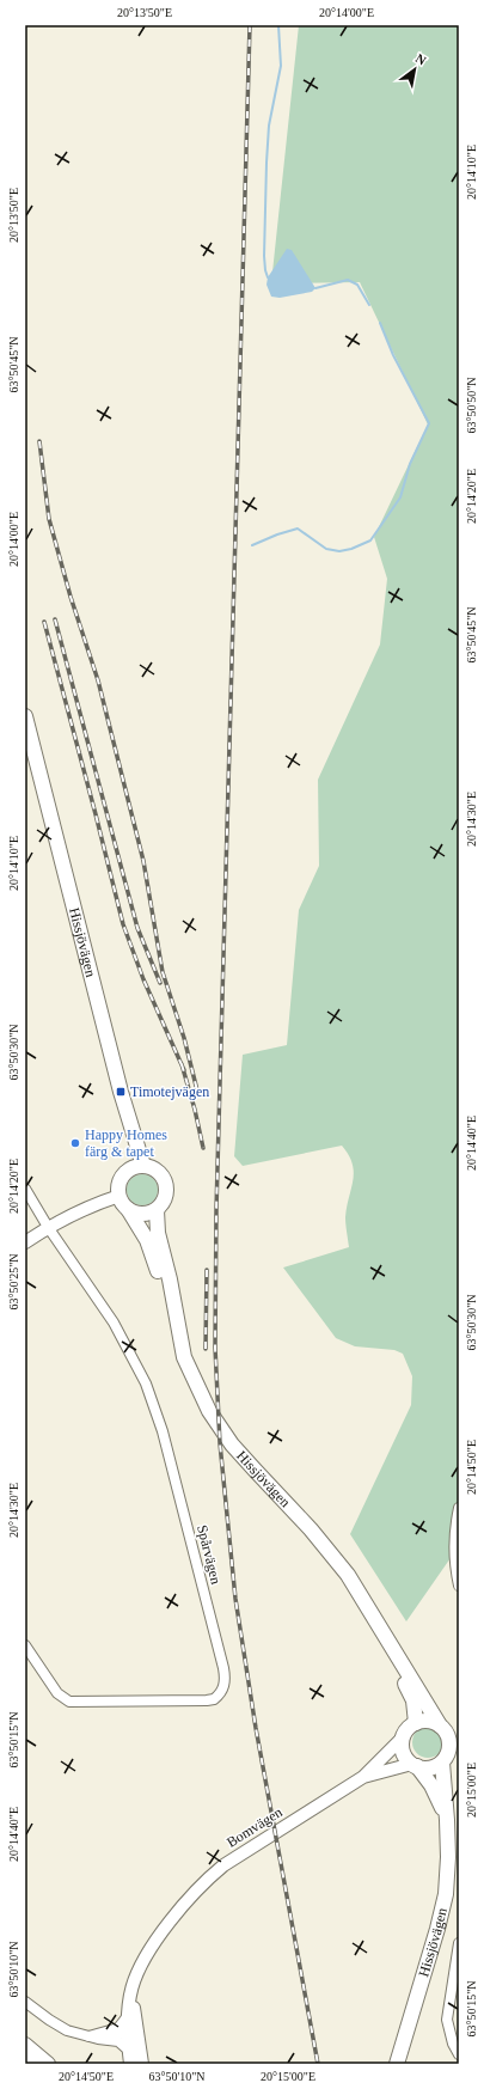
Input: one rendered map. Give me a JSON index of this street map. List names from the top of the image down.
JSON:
{
  "streets": {
    "main road": ["Hissjövägen"],
    "street": ["Spårvägen", "Bomvägen"]
  },
  "crossings": [
    ["Hissjövägen", "Bomvägen"]
  ],
  "places": {
    "transit": ["Timotejvägen"],
    "other": ["Happy Homes färg & tapet"]
  },
  "north": "top right",
  "coordinates": [
    "20°13'50\"E",
    "20°14'00\"E",
    "20°14'10\"E",
    "63°50'45\"N",
    "63°50'50\"N",
    "20°14'20\"E",
    "20°14'30\"E",
    "63°50'30\"N",
    "20°14'40\"E",
    "63°50'25\"N",
    "20°14'50\"E",
    "63°50'15\"N",
    "20°15'00\"E",
    "63°50'10\"N"
  ]
}
